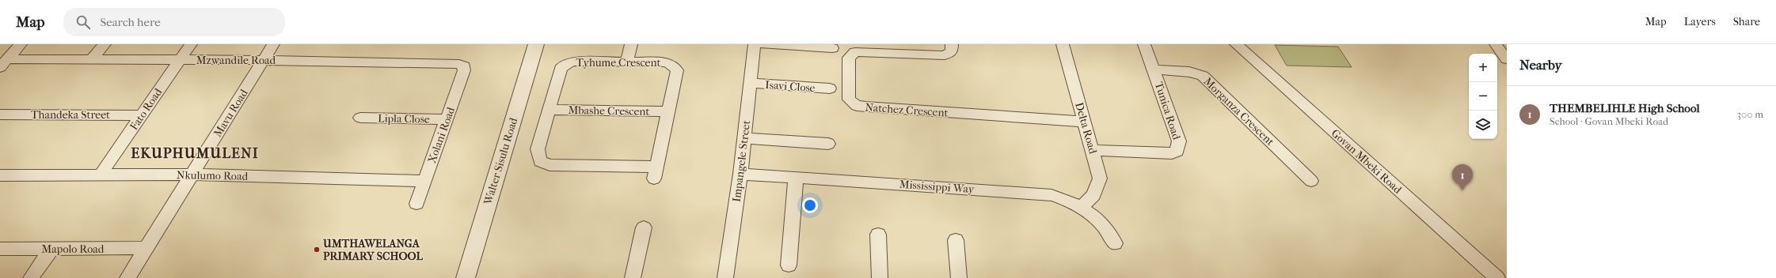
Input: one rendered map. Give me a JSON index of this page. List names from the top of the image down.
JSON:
{
  "streets": {
    "street": [
      "Mzwandile Road",
      "Tyhume Crescent",
      "Isavi Close",
      "Fato Road",
      "Natchez Crescent",
      "Mbashe Crescent",
      "Tunica Road",
      "Morganza Crescent",
      "Mavu Road",
      "Thandeka Street",
      "Lipla Close",
      "Delta Road",
      "Xolani Road",
      "Walter Sisulu Road",
      "Impangele Street",
      "Govan Mbeki Road",
      "Nkulumo Road",
      "Mississippi Way",
      "Mapolo Road"
    ]
  },
  "crossings": [
    ["Mzwandile Road", "Fato Road"],
    ["Mzwandile Road", "Mavu Road"],
    ["Mzwandile Road", "Xolani Road"],
    ["Tyhume Crescent", "Mbashe Crescent"],
    ["Isavi Close", "Impangele Street"],
    ["Fato Road", "Thandeka Street"],
    ["Fato Road", "Nkulumo Road"],
    ["Natchez Crescent", "Delta Road"],
    ["Tunica Road", "Morganza Crescent"],
    ["Tunica Road", "Delta Road"],
    ["Mavu Road", "Nkulumo Road"],
    ["Mavu Road", "Mapolo Road"],
    ["Lipla Close", "Xolani Road"],
    ["Delta Road", "Mississippi Way"],
    ["Xolani Road", "Nkulumo Road"],
    ["Impangele Street", "Mississippi Way"]
  ],
  "districts": ["EKUPHUMULENI"],
  "places": ["UMTHAWELANGA PRIMARY SCHOOL"],
  "page": {
    "header": "Map",
    "search": "Search here",
    "nav": ["Map", "Layers", "Share"],
    "heading": "Nearby",
    "map_buttons": ["+", "−"],
    "list": [
      {
        "mark": "1",
        "name": "THEMBELIHLE High School",
        "note": "School · Govan Mbeki Road",
        "value": "300 m"
      }
    ],
    "pins": "1"
  }
}
